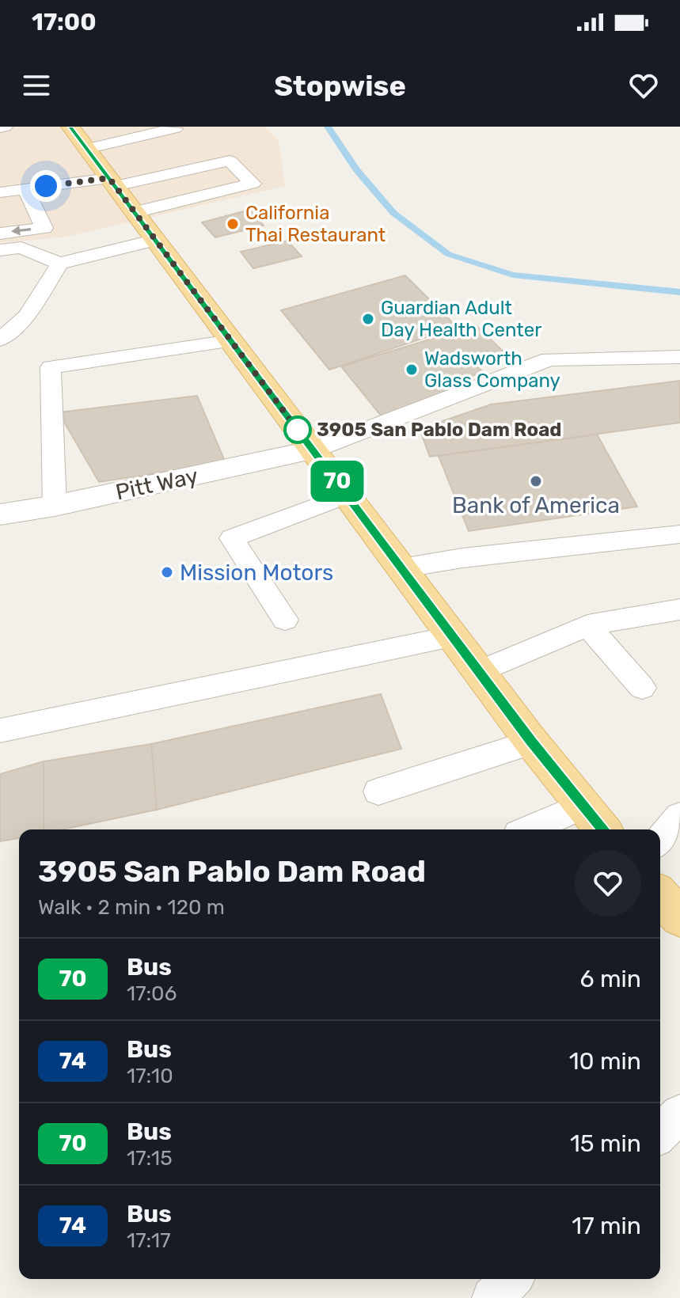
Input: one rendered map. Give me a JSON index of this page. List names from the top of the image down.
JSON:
{
  "streets": {
    "street": ["Pitt Way"]
  },
  "places": [
    "California Thai Restaurant",
    "Guardian Adult Day Health Center",
    "Wadsworth Glass Company",
    "3905 San Pablo Dam Road",
    "Bank of America",
    "Mission Motors"
  ],
  "lines": ["bus line 70"],
  "page": {
    "status": "17:00",
    "header": "Stopwise",
    "on_map": "70",
    "heading": ["3905 San Pablo Dam Road", "Walk · 2 min · 120 m"],
    "list": [
      {
        "mark": "70",
        "name": "Bus",
        "note": "17:06",
        "value": "6 min"
      },
      {
        "mark": "74",
        "name": "Bus",
        "note": "17:10",
        "value": "10 min"
      },
      {
        "mark": "70",
        "name": "Bus",
        "note": "17:15",
        "value": "15 min"
      },
      {
        "mark": "74",
        "name": "Bus",
        "note": "17:17",
        "value": "17 min"
      }
    ]
  }
}
